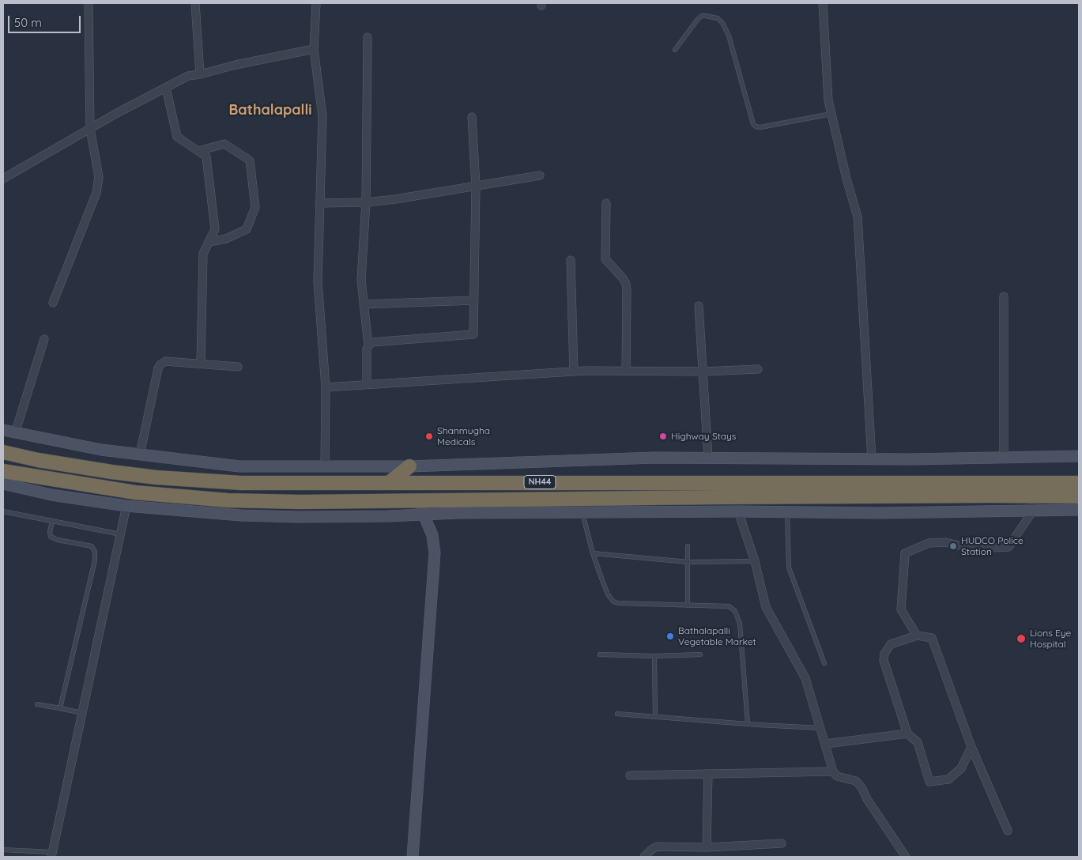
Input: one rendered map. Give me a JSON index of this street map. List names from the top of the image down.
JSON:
{
  "streets": {
    "highway": ["NH44"]
  },
  "districts": ["Bathalapalli"],
  "places": [
    "Shanmugha Medicals",
    "Highway Stays",
    "HUDCO Police Station",
    "Bathalapalli Vegetable Market",
    "Lions Eye Hospital"
  ],
  "scale_bar": "50 m"
}
